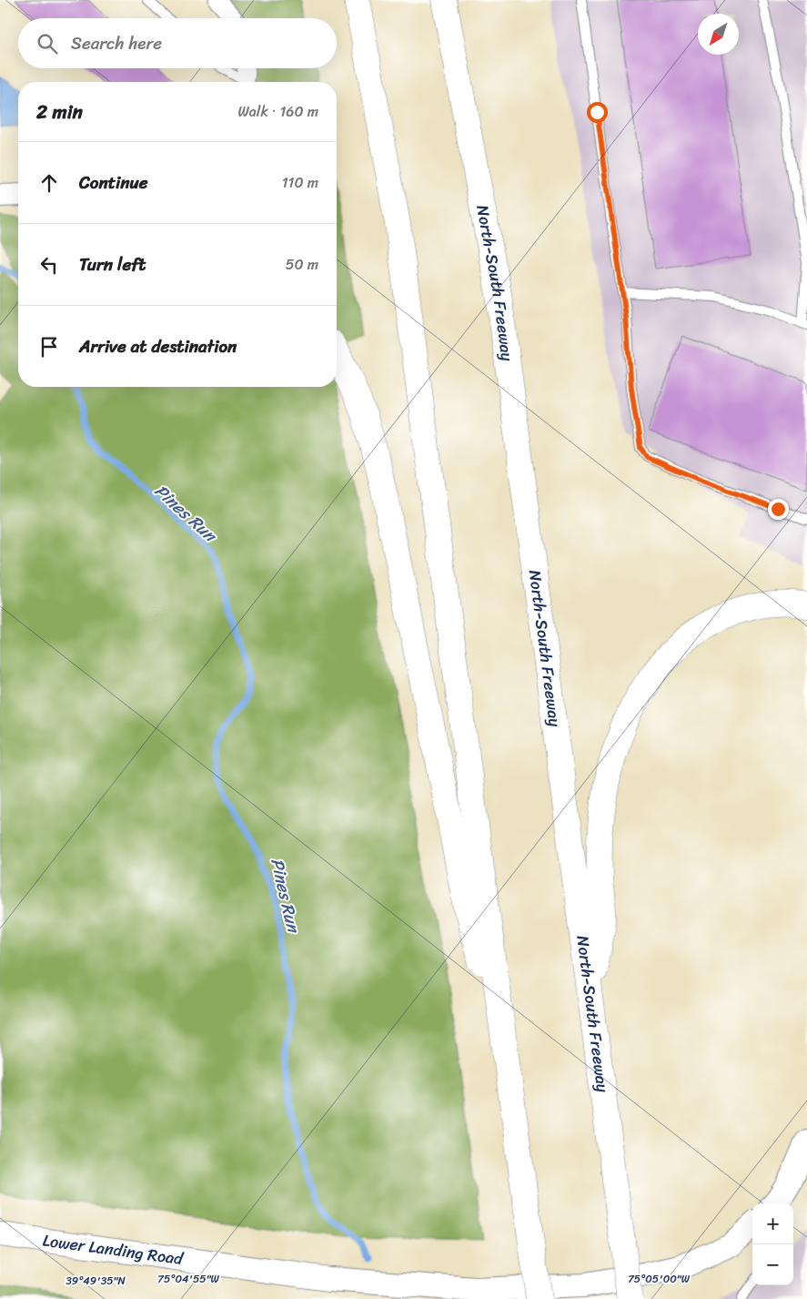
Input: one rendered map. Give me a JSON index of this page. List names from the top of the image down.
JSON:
{
  "streets": {
    "highway": ["North-South Freeway"],
    "main road": ["Lower Landing Road"]
  },
  "water": ["Pines Run"],
  "north": "bottom left",
  "page": {
    "search": "Search here",
    "heading": ["2 min", "Walk · 160 m"],
    "list": [
      ["Continue", "110 m"],
      ["Turn left", "50 m"],
      "Arrive at destination"
    ],
    "map_buttons": ["+", "−"]
  },
  "coordinates": ["75°04'55\"W", "75°05'00\"W", "39°49'35\"N"]
}
